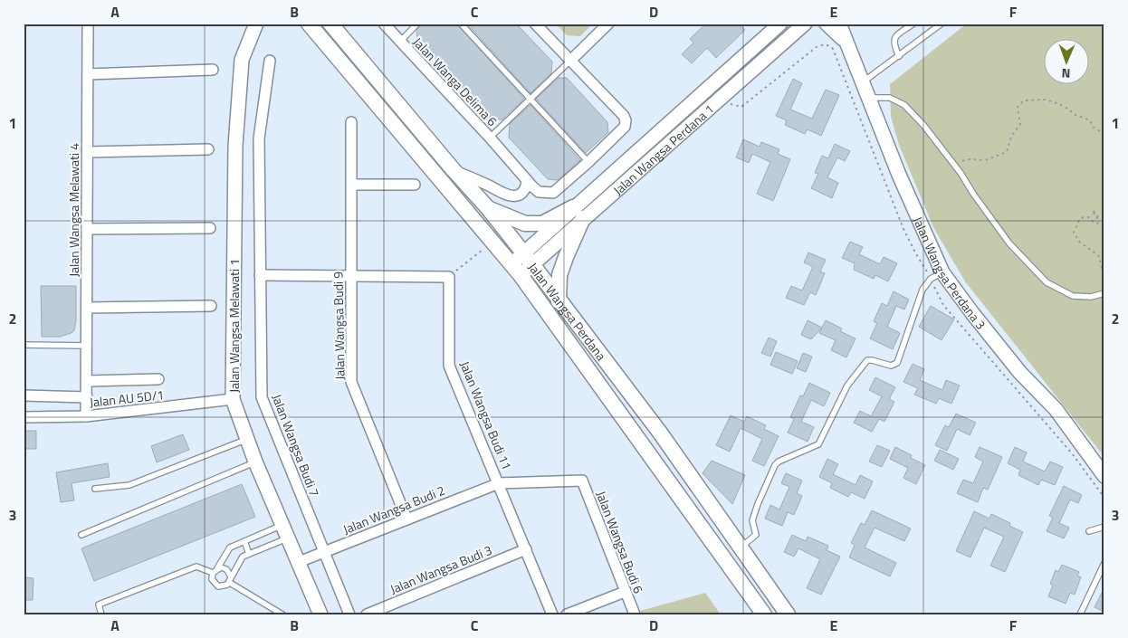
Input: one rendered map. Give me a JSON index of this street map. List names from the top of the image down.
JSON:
{
  "streets": {
    "main road": ["Jalan Wangsa Perdana"],
    "street": [
      "Jalan Wanga Delima 6",
      "Jalan Wangsa Perdana 1",
      "Jalan Wangsa Melawati 4",
      "Jalan Wangsa Perdana 3",
      "Jalan Wangsa Melawati 1",
      "Jalan Wangsa Budi 9",
      "Jalan AU 5D/1",
      "Jalan Wangsa Budi 11",
      "Jalan Wangsa Budi 7",
      "Jalan Wangsa Budi 2",
      "Jalan Wangsa Budi 6",
      "Jalan Wangsa Budi 3"
    ]
  },
  "crossings": [
    ["Jalan Wangsa Perdana 1", "Jalan Wangsa Perdana"],
    ["Jalan Wangsa Melawati 4", "Jalan AU 5D/1"],
    ["Jalan Wangsa Melawati 1", "Jalan AU 5D/1"],
    ["Jalan Wangsa Melawati 1", "Jalan Wangsa Budi 2"],
    ["Jalan Wangsa Budi 9", "Jalan Wangsa Budi 2"],
    ["Jalan Wangsa Budi 11", "Jalan Wangsa Budi 2"],
    ["Jalan Wangsa Budi 11", "Jalan Wangsa Budi 6"],
    ["Jalan Wangsa Budi 11", "Jalan Wangsa Budi 3"],
    ["Jalan Wangsa Budi 7", "Jalan Wangsa Budi 2"],
    ["Jalan Wangsa Budi 2", "Jalan Wangsa Budi 6"]
  ],
  "north": "bottom",
  "grid": {
    "columns": [
      "A",
      "B",
      "C",
      "D",
      "E",
      "F"
    ],
    "rows": ["1", "2", "3"]
  }
}
